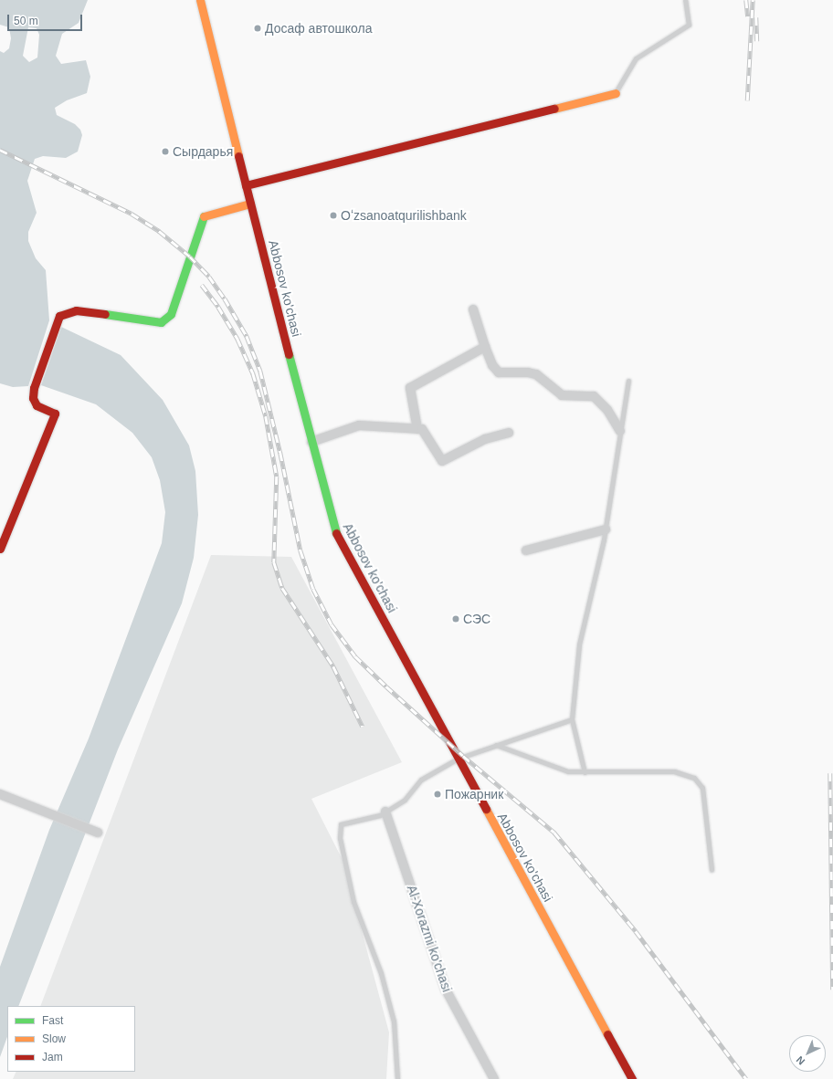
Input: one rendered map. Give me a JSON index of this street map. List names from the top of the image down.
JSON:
{
  "streets": {
    "main road": ["Abbosov ko'chasi"],
    "street": ["Al-Xorazmi ko'chasi"]
  },
  "places": [
    "Досаф автошкола",
    "Сырдарья",
    "Oʻzsanoatqurilishbank",
    "СЭС",
    "Пожарник"
  ],
  "legend": ["Fast", "Slow", "Jam"],
  "scale_bar": "50 m",
  "north": "bottom left"
}
